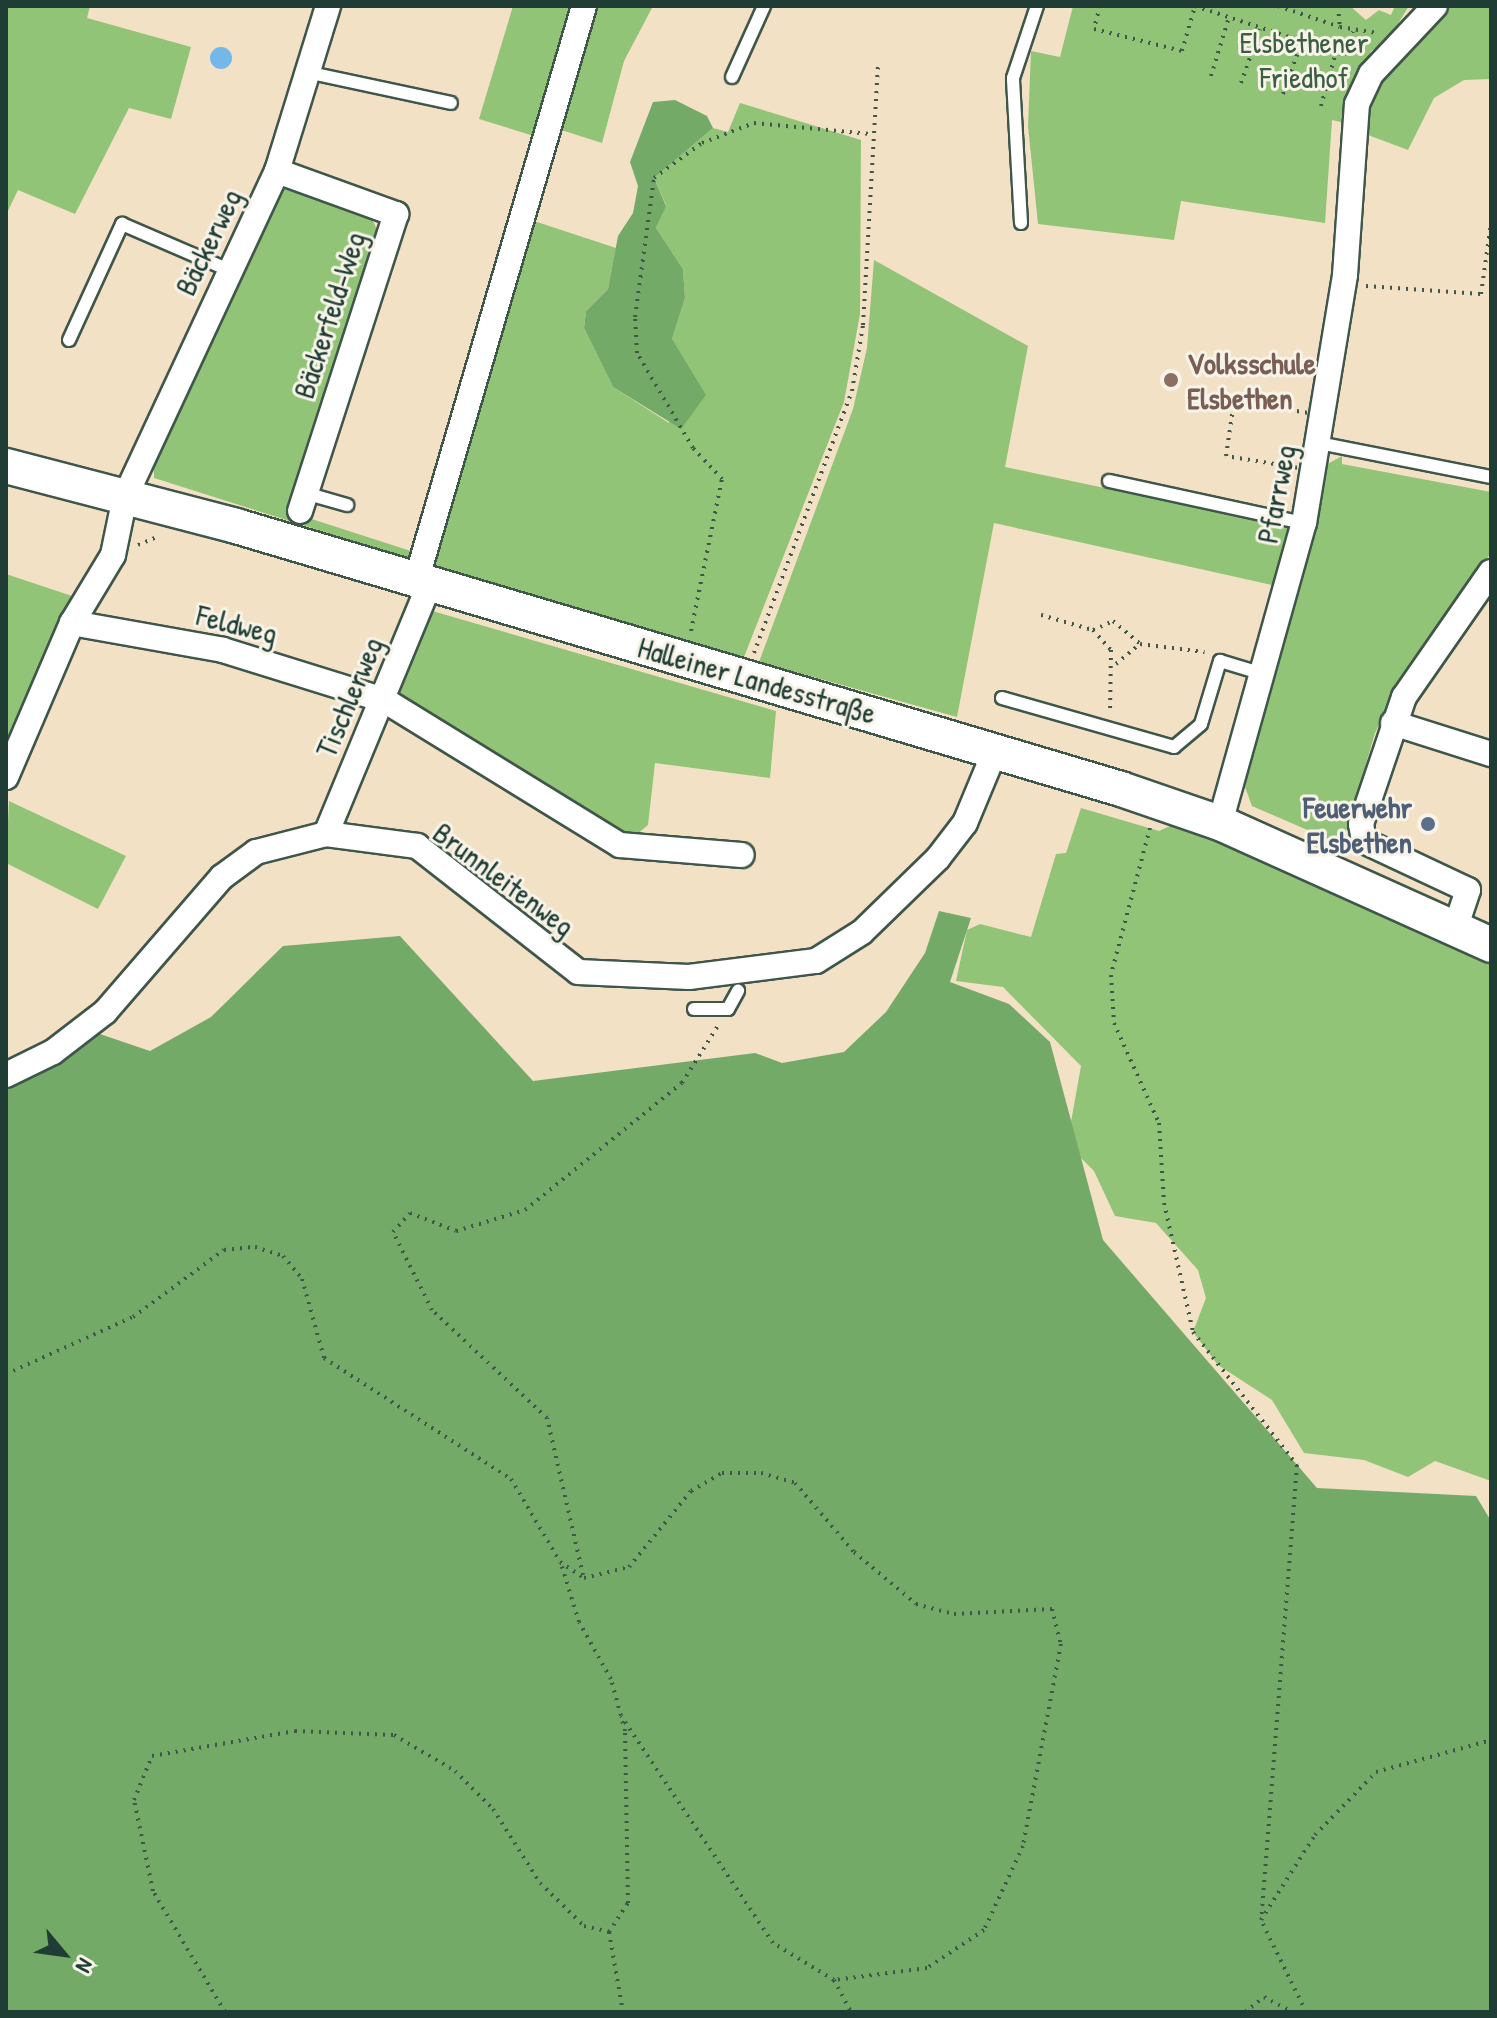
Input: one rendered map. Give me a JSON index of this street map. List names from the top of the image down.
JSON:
{
  "streets": {
    "main road": ["Halleiner Landesstraße"],
    "street": [
      "Bäckerweg",
      "Bäckerfeld-Weg",
      "Pfarrweg",
      "Feldweg",
      "Tischlerweg",
      "Brunnleitenweg"
    ]
  },
  "crossings": [
    ["Bäckerweg", "Bäckerfeld-Weg"],
    ["Bäckerweg", "Feldweg"],
    ["Bäckerweg", "Halleiner Landesstraße"],
    ["Pfarrweg", "Halleiner Landesstraße"],
    ["Feldweg", "Tischlerweg"],
    ["Halleiner Landesstraße", "Tischlerweg"],
    ["Halleiner Landesstraße", "Brunnleitenweg"],
    ["Tischlerweg", "Brunnleitenweg"]
  ],
  "parks": ["Elsbethener Friedhof"],
  "places": ["Volksschule Elsbethen", "Feuerwehr Elsbethen"],
  "north": "bottom right"
}
